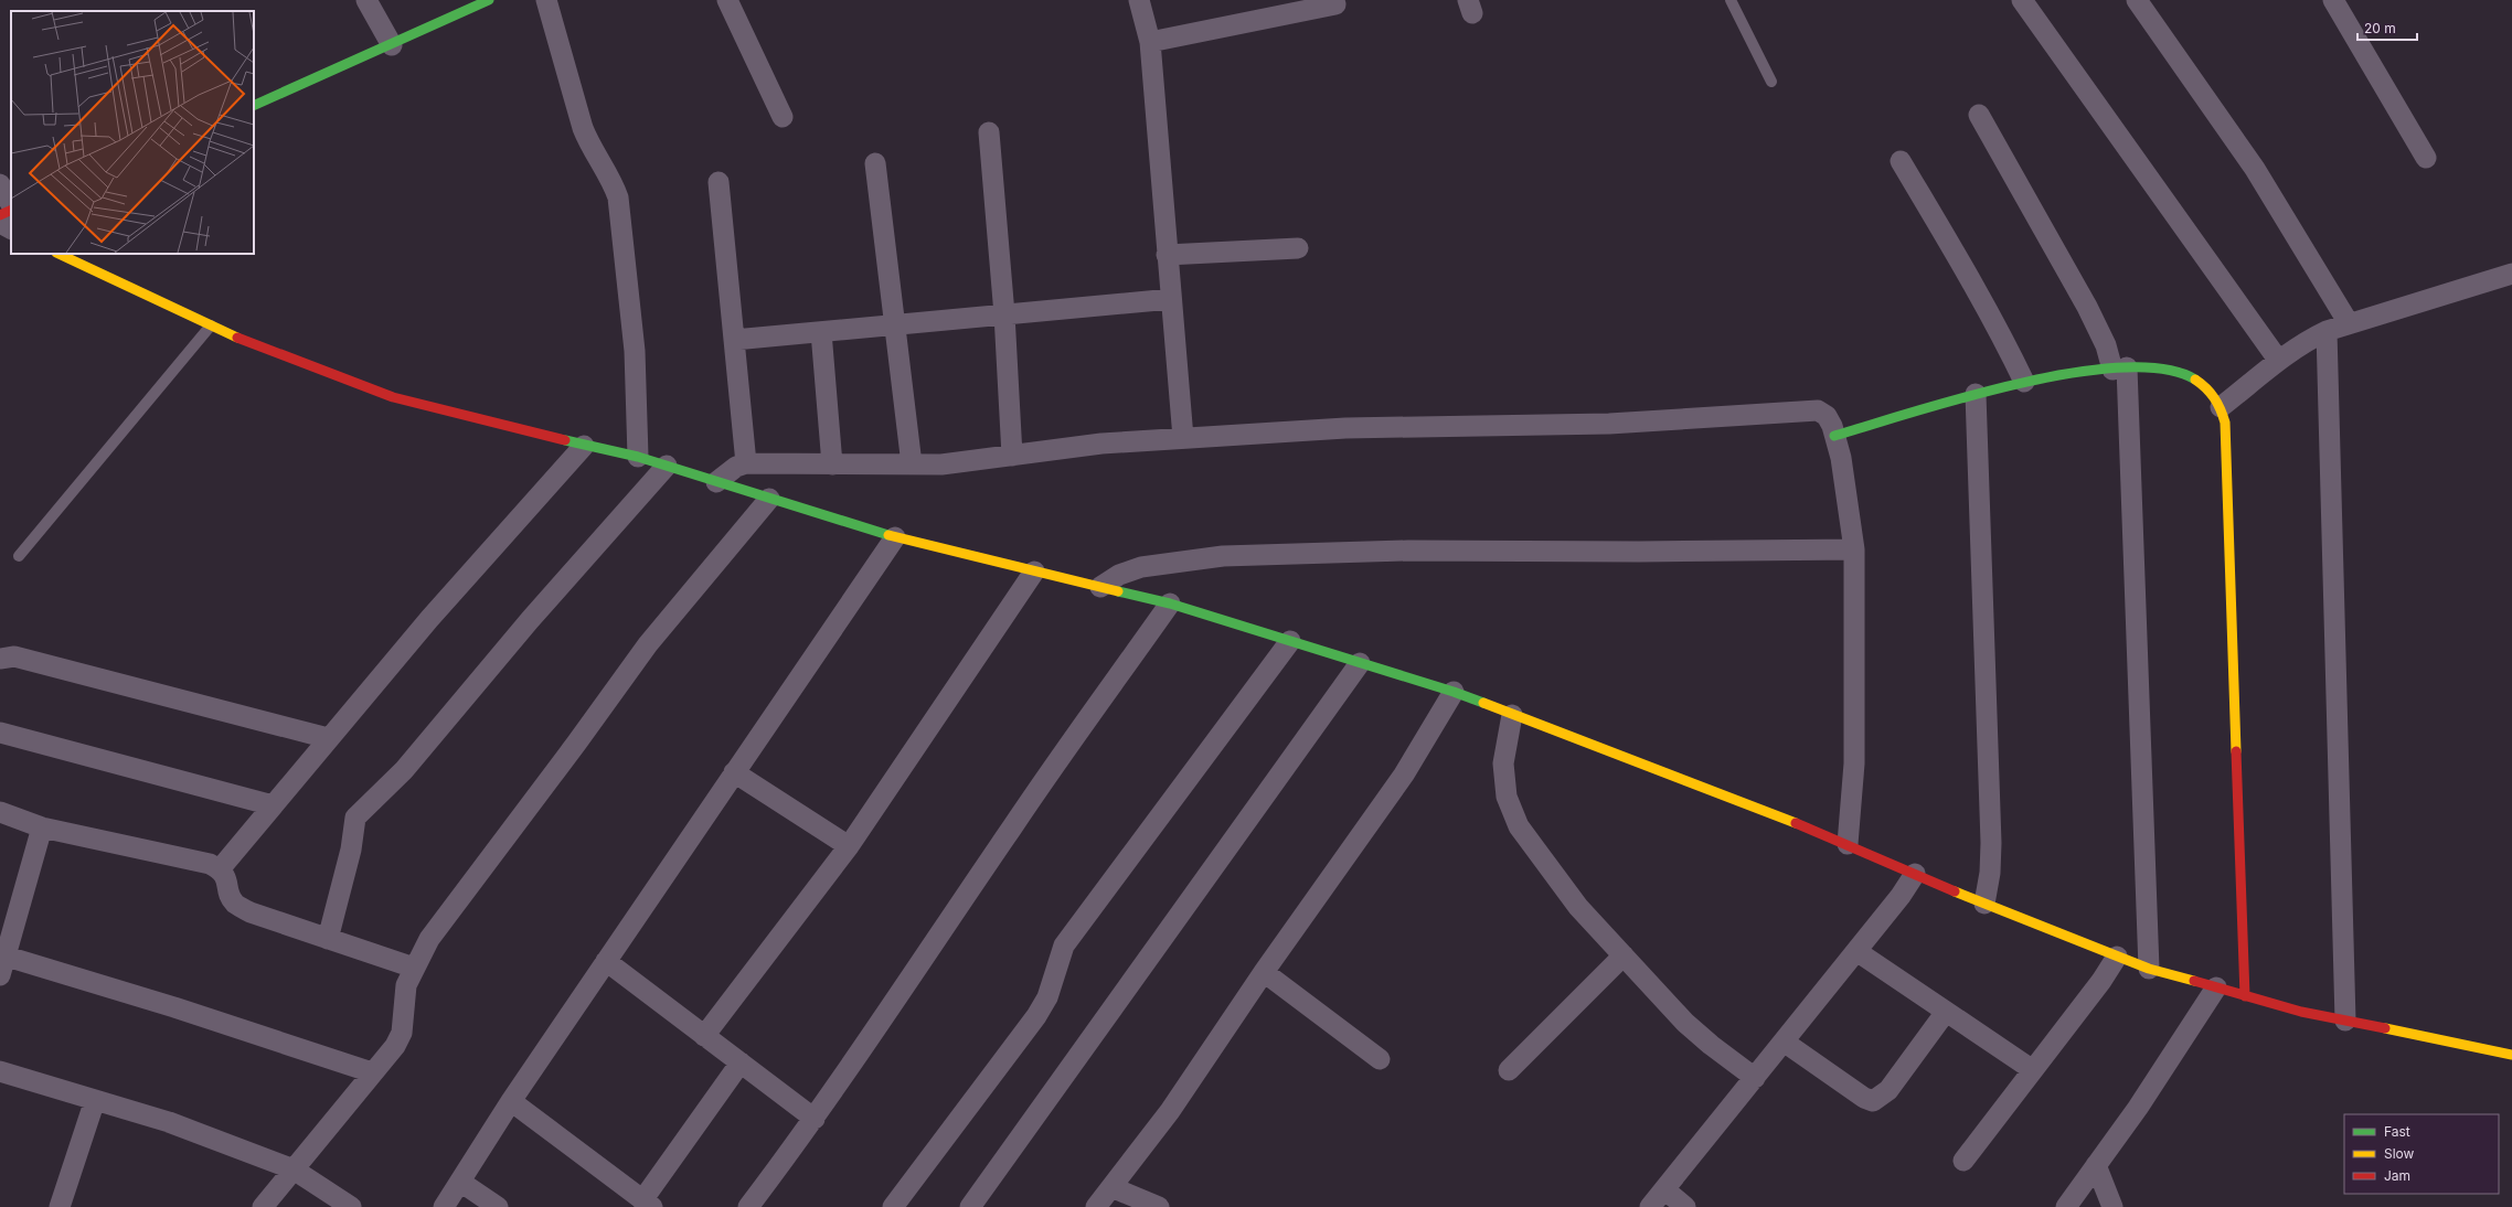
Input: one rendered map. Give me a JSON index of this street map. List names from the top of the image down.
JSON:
{
  "legend": ["Fast", "Slow", "Jam"],
  "scale_bar": "20 m"
}
